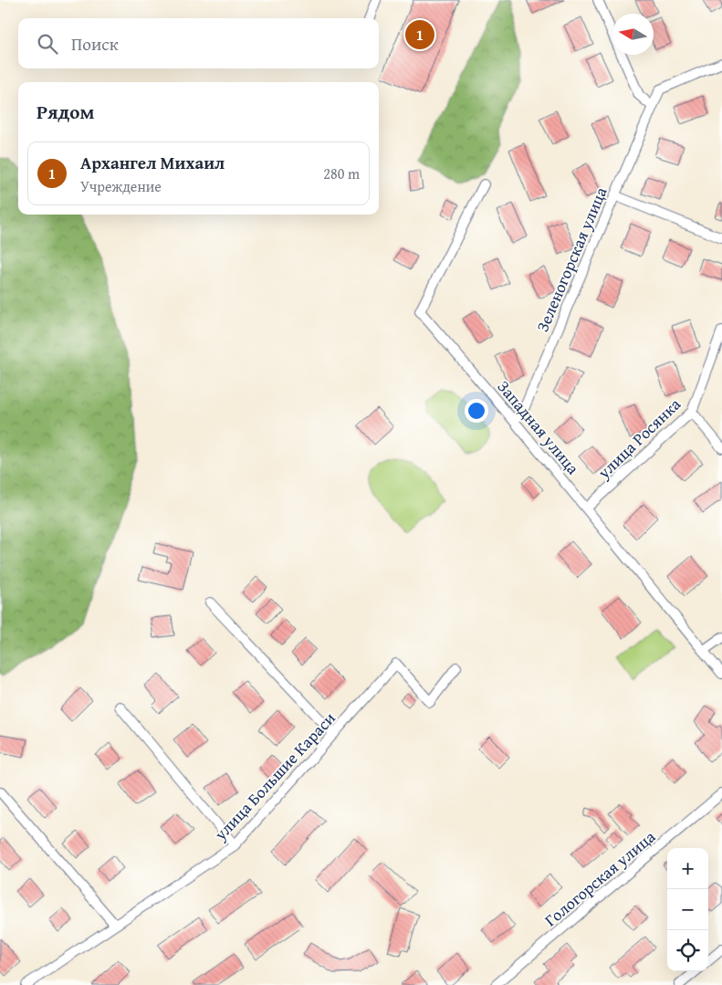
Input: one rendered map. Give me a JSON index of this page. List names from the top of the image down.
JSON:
{
  "streets": {
    "street": [
      "Зеленогорская улица",
      "Западная улица",
      "улица Росянка",
      "улица Большие Караси",
      "Гологорская улица"
    ]
  },
  "crossings": [
    ["Зеленогорская улица", "Западная улица"],
    ["Западная улица", "улица Росянка"]
  ],
  "north": "left",
  "page": {
    "pins": "1",
    "search": "Поиск",
    "heading": "Рядом",
    "list": [
      {
        "mark": "1",
        "name": "Архангел Михаил",
        "note": "Учреждение",
        "value": "280 m"
      }
    ],
    "map_buttons": ["+", "−"]
  }
}
